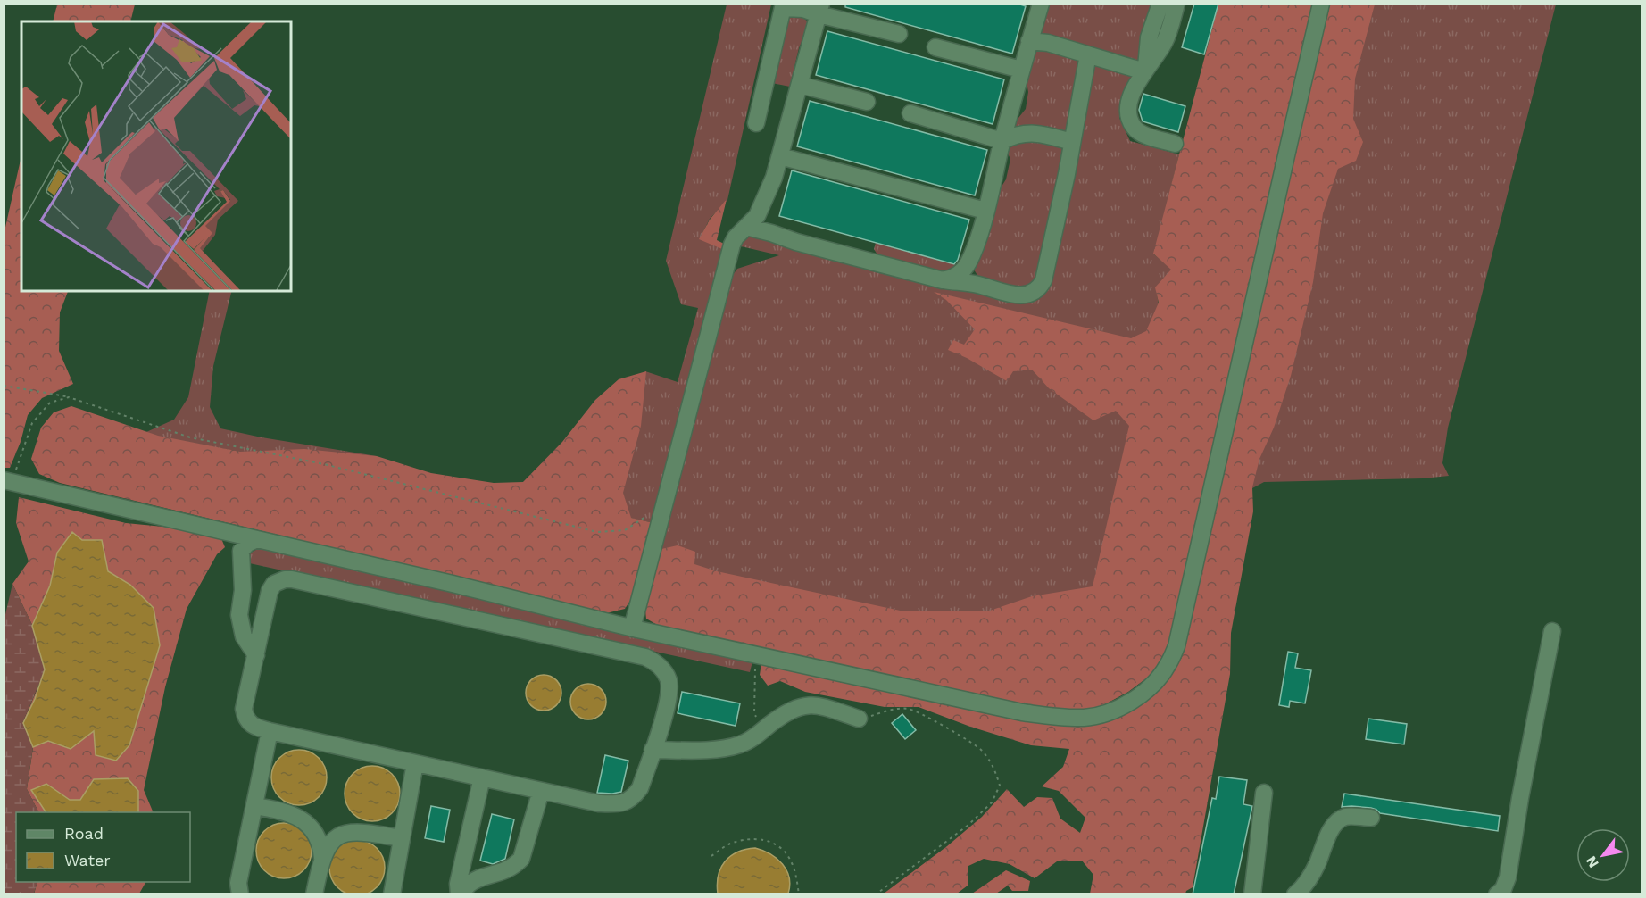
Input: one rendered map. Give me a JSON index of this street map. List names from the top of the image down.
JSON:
{
  "legend": ["Road", "Water"],
  "north": "bottom left"
}
